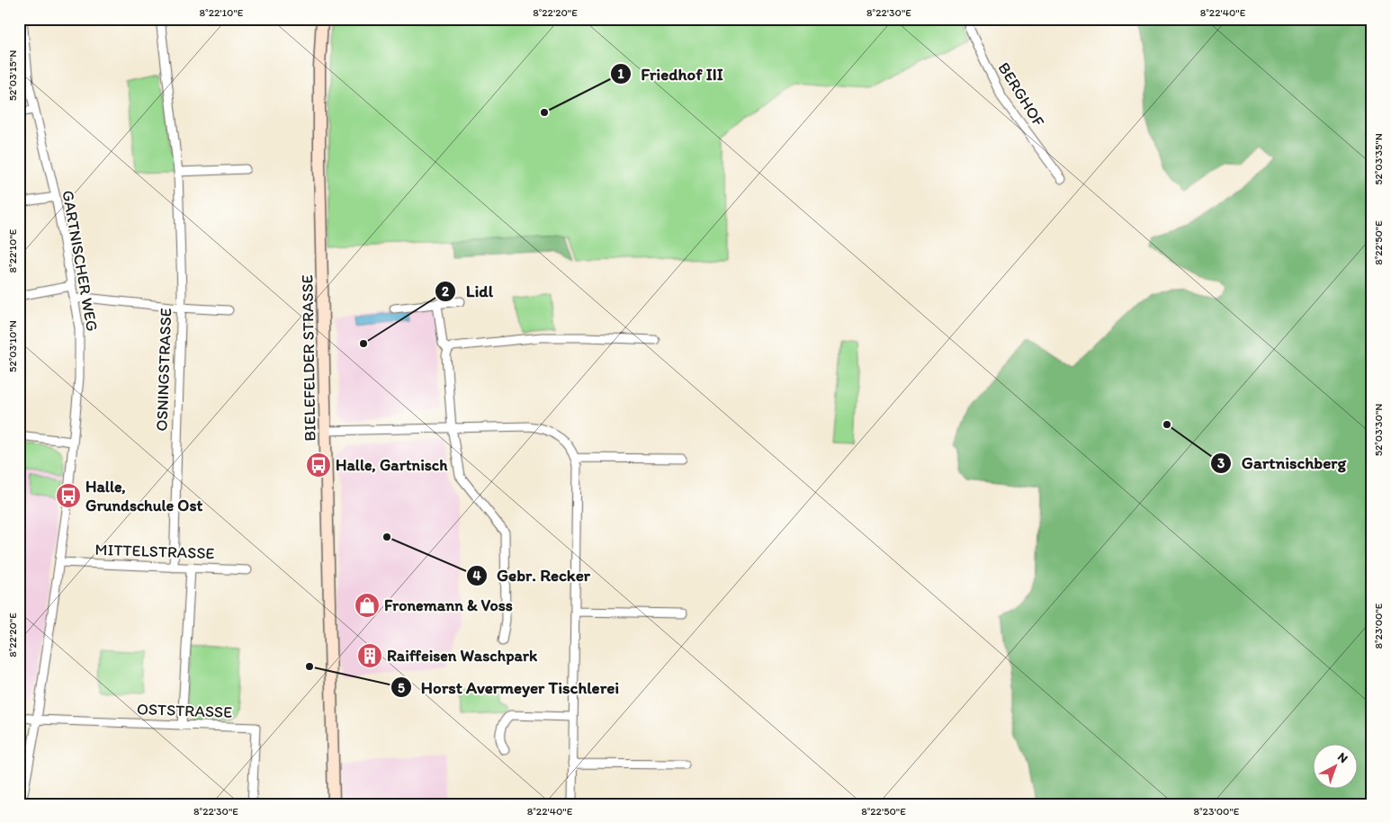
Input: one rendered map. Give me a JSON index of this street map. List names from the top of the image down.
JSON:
{
  "streets": {
    "street": [
      "BERGHOF",
      "GARTNISCHER WEG",
      "BIELEFELDER STRASSE",
      "OSNINGSTRASSE",
      "MITTELSTRASSE",
      "OSTSTRASSE"
    ]
  },
  "crossings": [
    ["GARTNISCHER WEG", "MITTELSTRASSE"],
    ["GARTNISCHER WEG", "OSTSTRASSE"],
    ["OSNINGSTRASSE", "MITTELSTRASSE"]
  ],
  "places": {
    "other": [
      "Friedhof III",
      "Lidl",
      "Gartnischberg",
      "Gebr. Recker",
      "Horst Avermeyer Tischlerei"
    ],
    "bus stop": ["Halle, Gartnisch", "Halle, Grundschule Ost"],
    "shop": ["Fronemann & Voss"],
    "building": ["Raiffeisen Waschpark"]
  },
  "north": "top right",
  "coordinates": [
    "8°22'10\"E",
    "8°22'20\"E",
    "8°22'30\"E",
    "8°22'40\"E",
    "52°03'15\"N",
    "52°03'35\"N",
    "8°22'50\"E",
    "52°03'10\"N",
    "52°03'30\"N",
    "8°23'00\"E"
  ]
}
